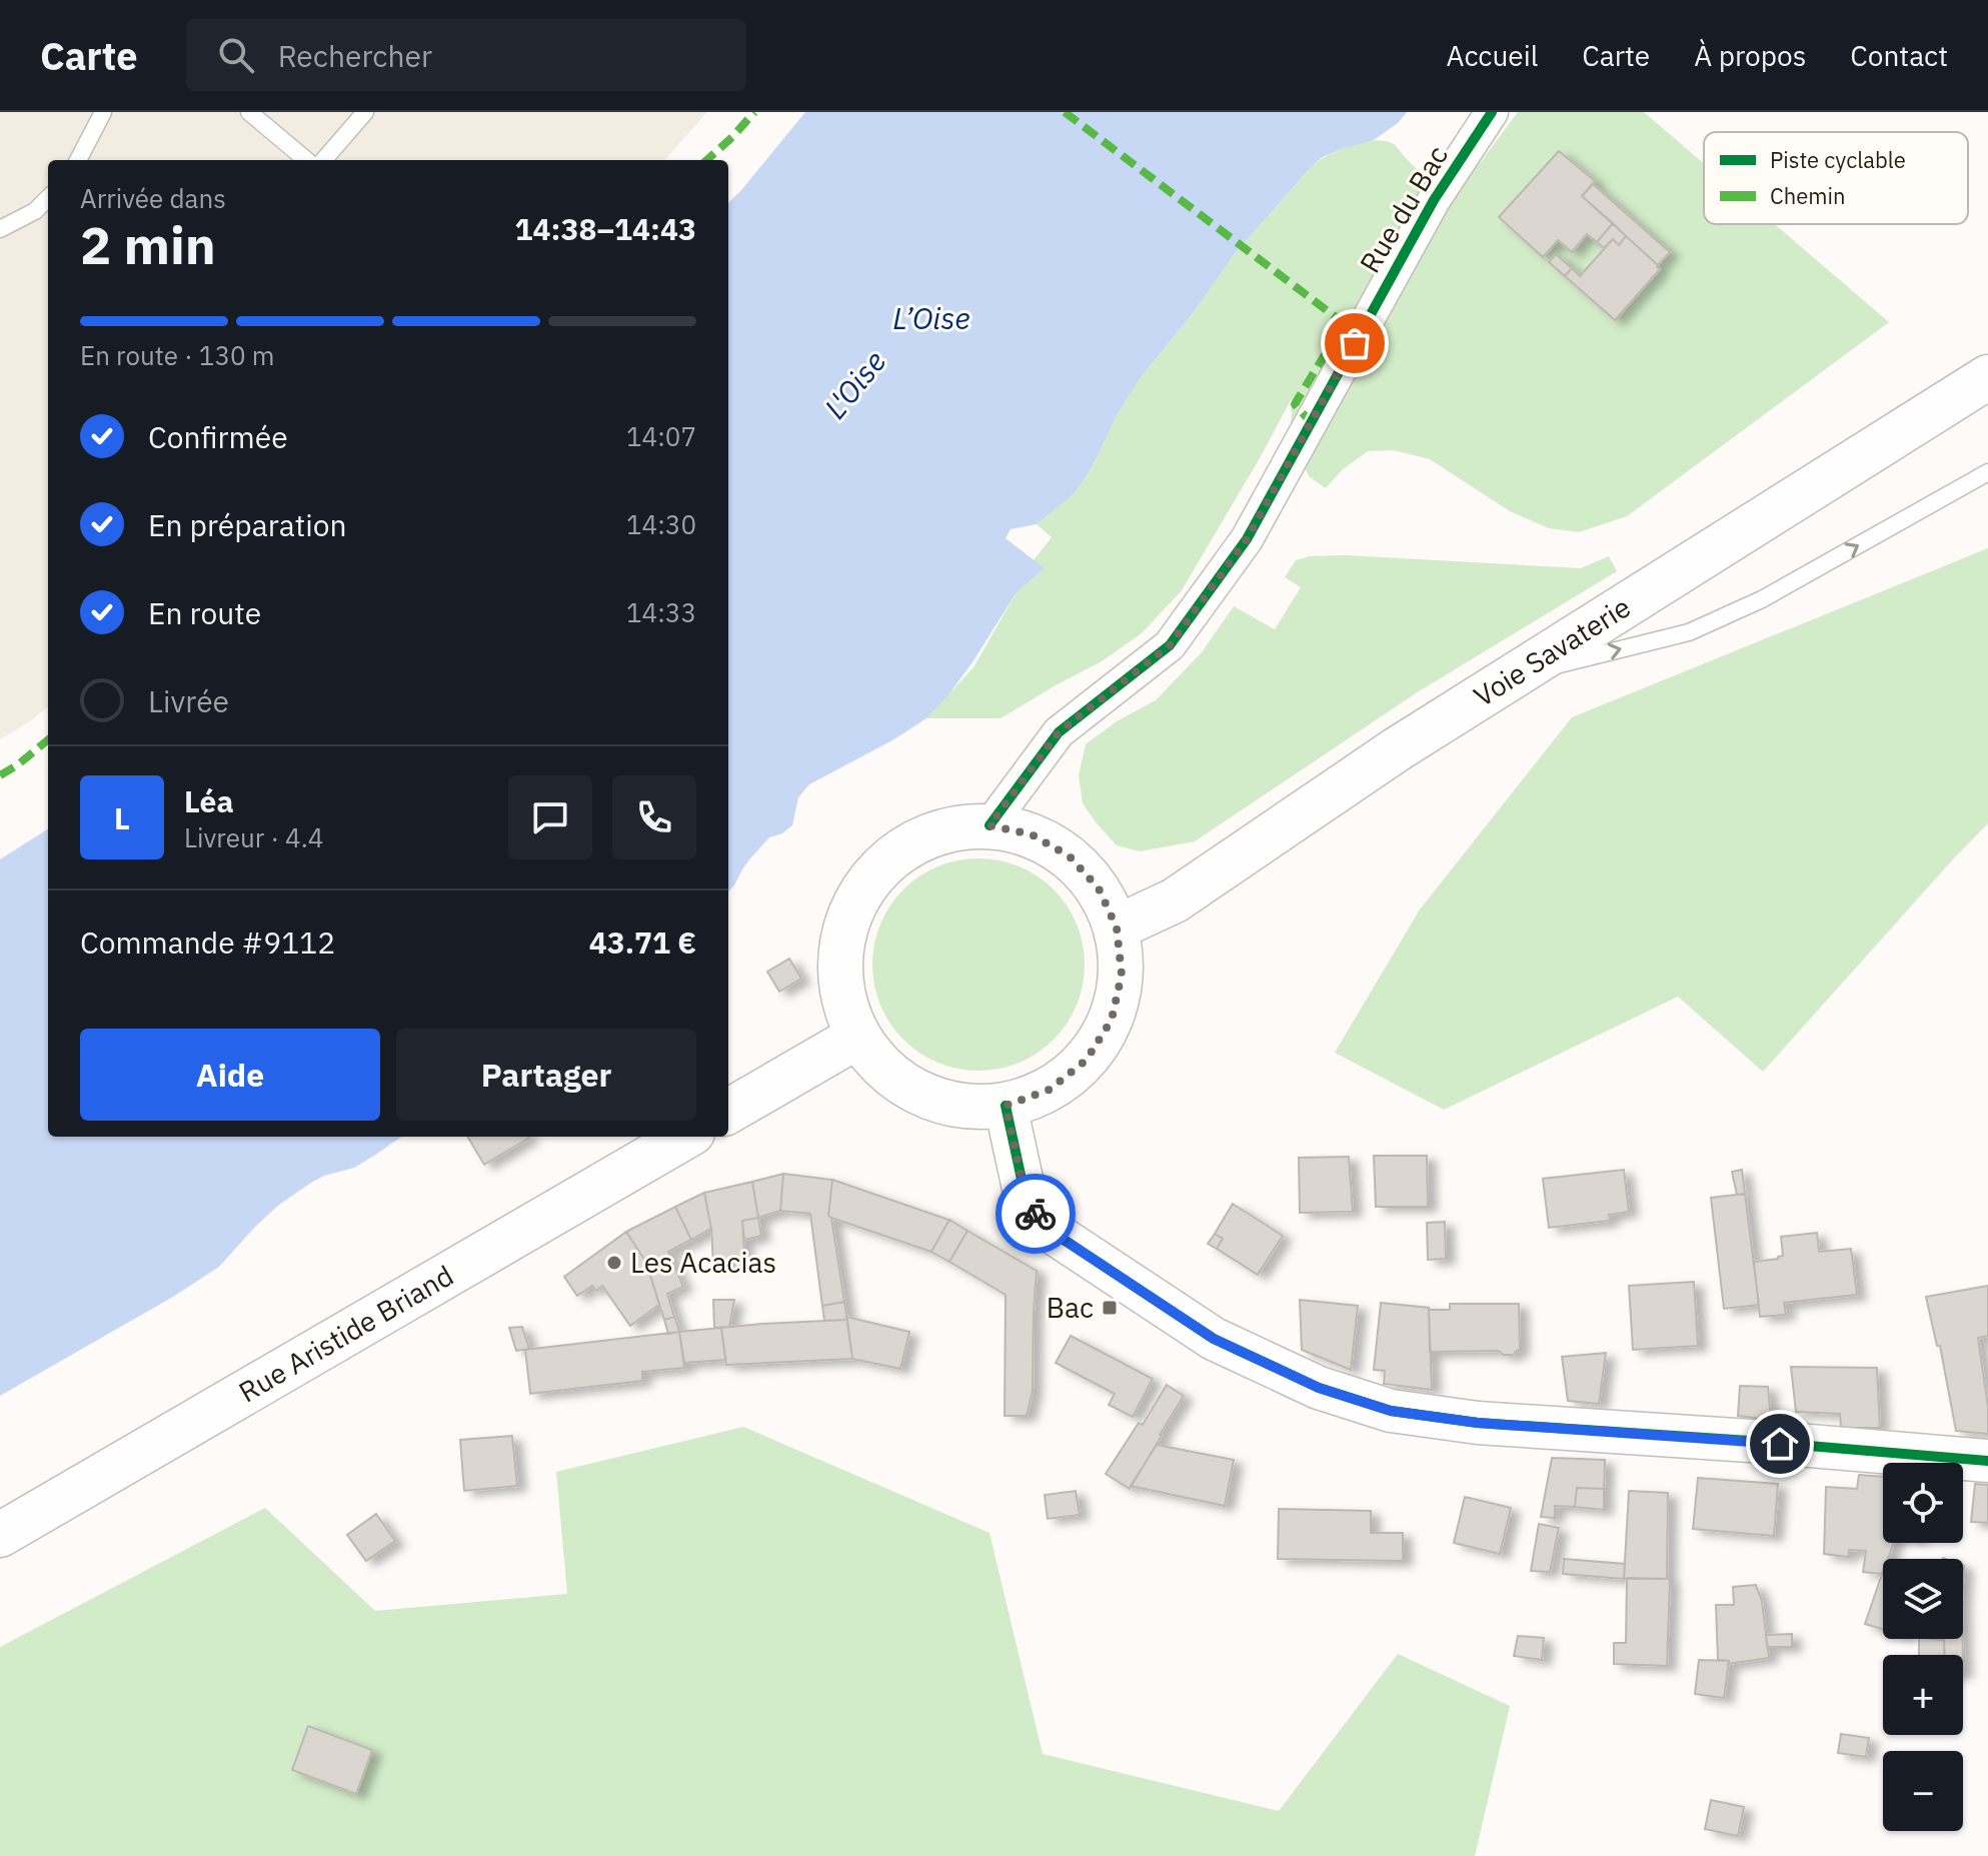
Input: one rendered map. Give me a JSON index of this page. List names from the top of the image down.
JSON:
{
  "streets": {
    "main road": ["Voie Savaterie", "Rue Aristide Briand"],
    "street": ["Rue du Bac"]
  },
  "crossings": [
    ["Rue du Bac", "Voie Savaterie"]
  ],
  "water": ["L’Oise", "L'Oise"],
  "places": {
    "other": ["Les Acacias"],
    "transit": ["Bac"]
  },
  "legend": ["Piste cyclable", "Chemin"],
  "page": {
    "header": "Carte",
    "search": "Rechercher",
    "nav": [
      "Accueil",
      "Carte",
      "À propos",
      "Contact"
    ],
    "heading": ["2 min", "Arrivée dans", "14:38–14:43"],
    "panel": [
      "Léa",
      "Livreur · 4.4",
      "Commande #9112",
      "43.71 €"
    ],
    "bar": "En route · 130 m",
    "list": [
      ["Confirmée", "14:07"],
      ["En préparation", "14:30"],
      ["En route", "14:33"],
      "Livrée"
    ],
    "round": "L",
    "buttons": ["Aide", "Partager"],
    "map_buttons": ["+", "−"]
  }
}
